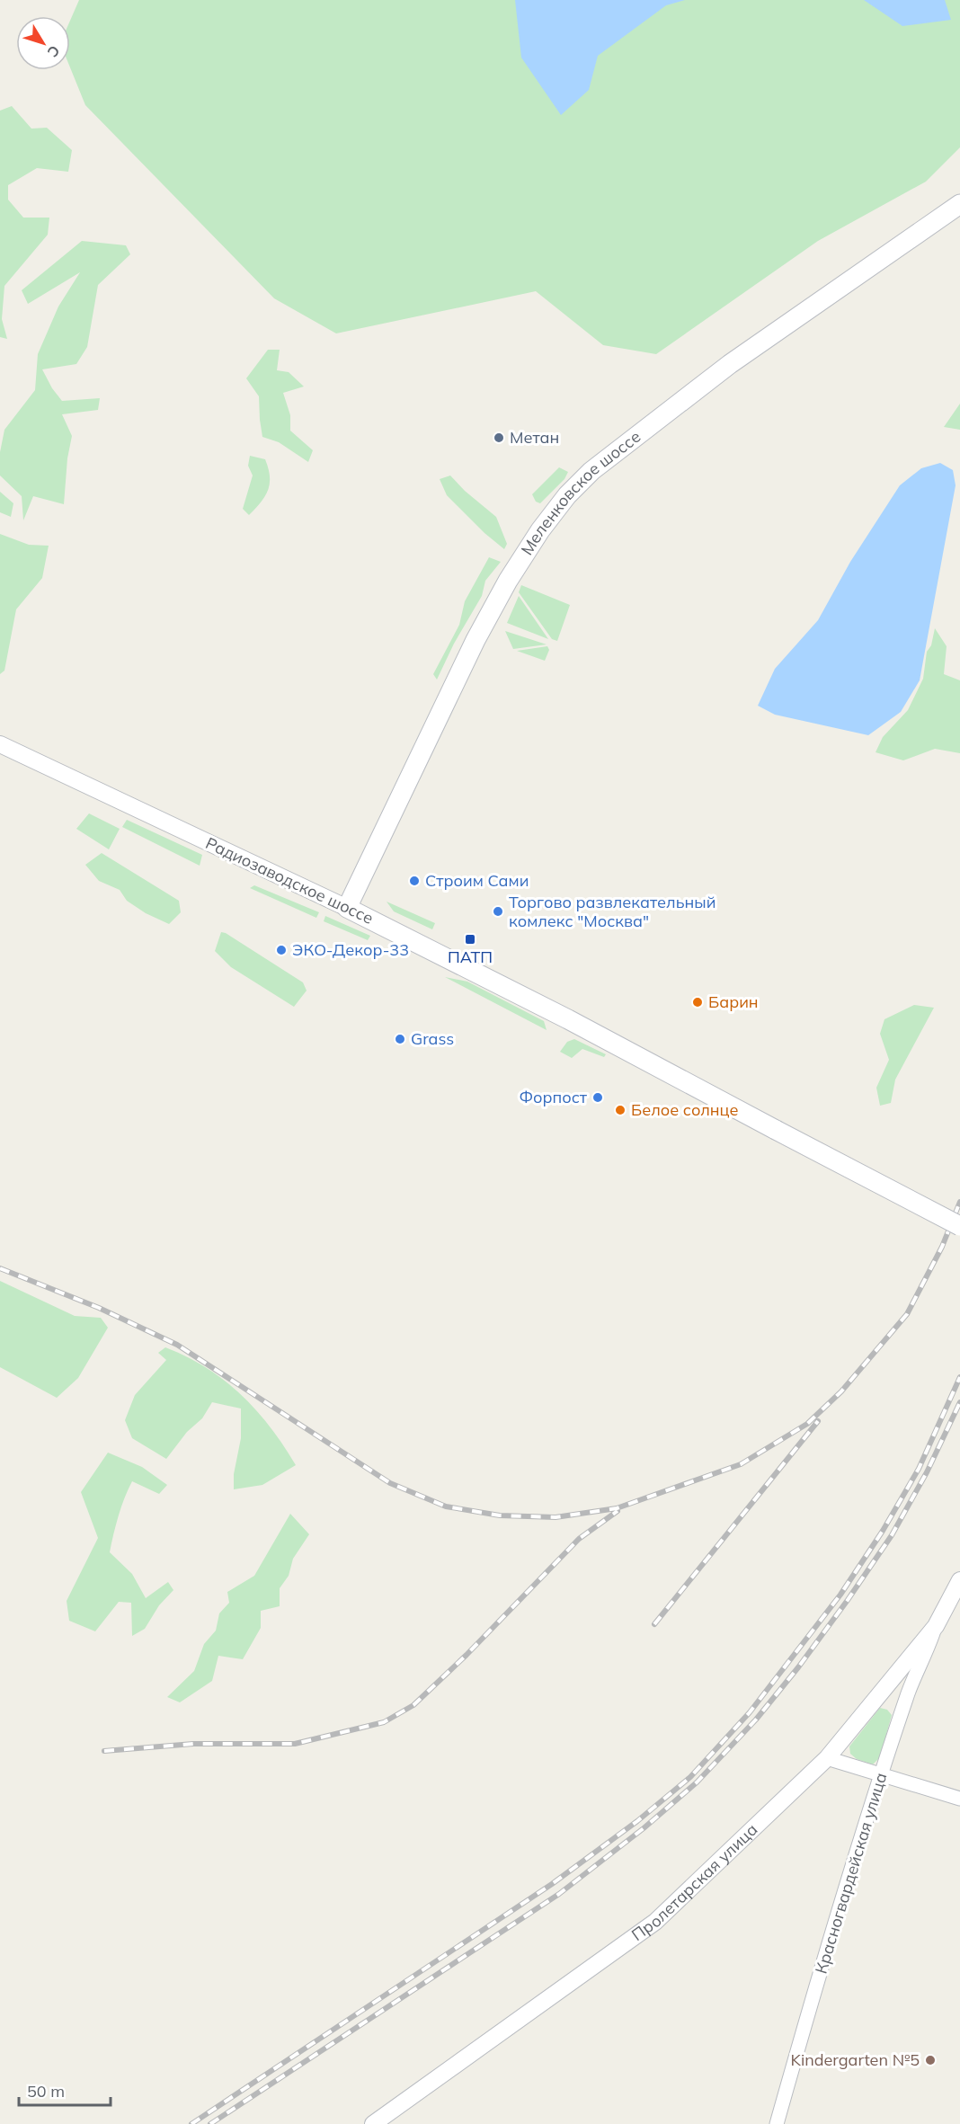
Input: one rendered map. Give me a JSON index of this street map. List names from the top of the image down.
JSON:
{
  "streets": {
    "main road": ["Меленковское шоссе", "Радиозаводское шоссе"],
    "street": ["Красногвардейская улица", "Пролетарская улица"]
  },
  "crossings": [
    ["Меленковское шоссе", "Радиозаводское шоссе"],
    ["Красногвардейская улица", "Пролетарская улица"]
  ],
  "places": {
    "other": [
      "Метан",
      "Строим Сами",
      "Торгово развлекательный комлекс \"Москва\"",
      "ЭКО-Декор-33",
      "Барин",
      "Grass",
      "Форпост",
      "Белое солнце",
      "Kindergarten №5"
    ],
    "transit": ["ПАТП"]
  },
  "scale_bar": "50 m",
  "north": "bottom right"
}
